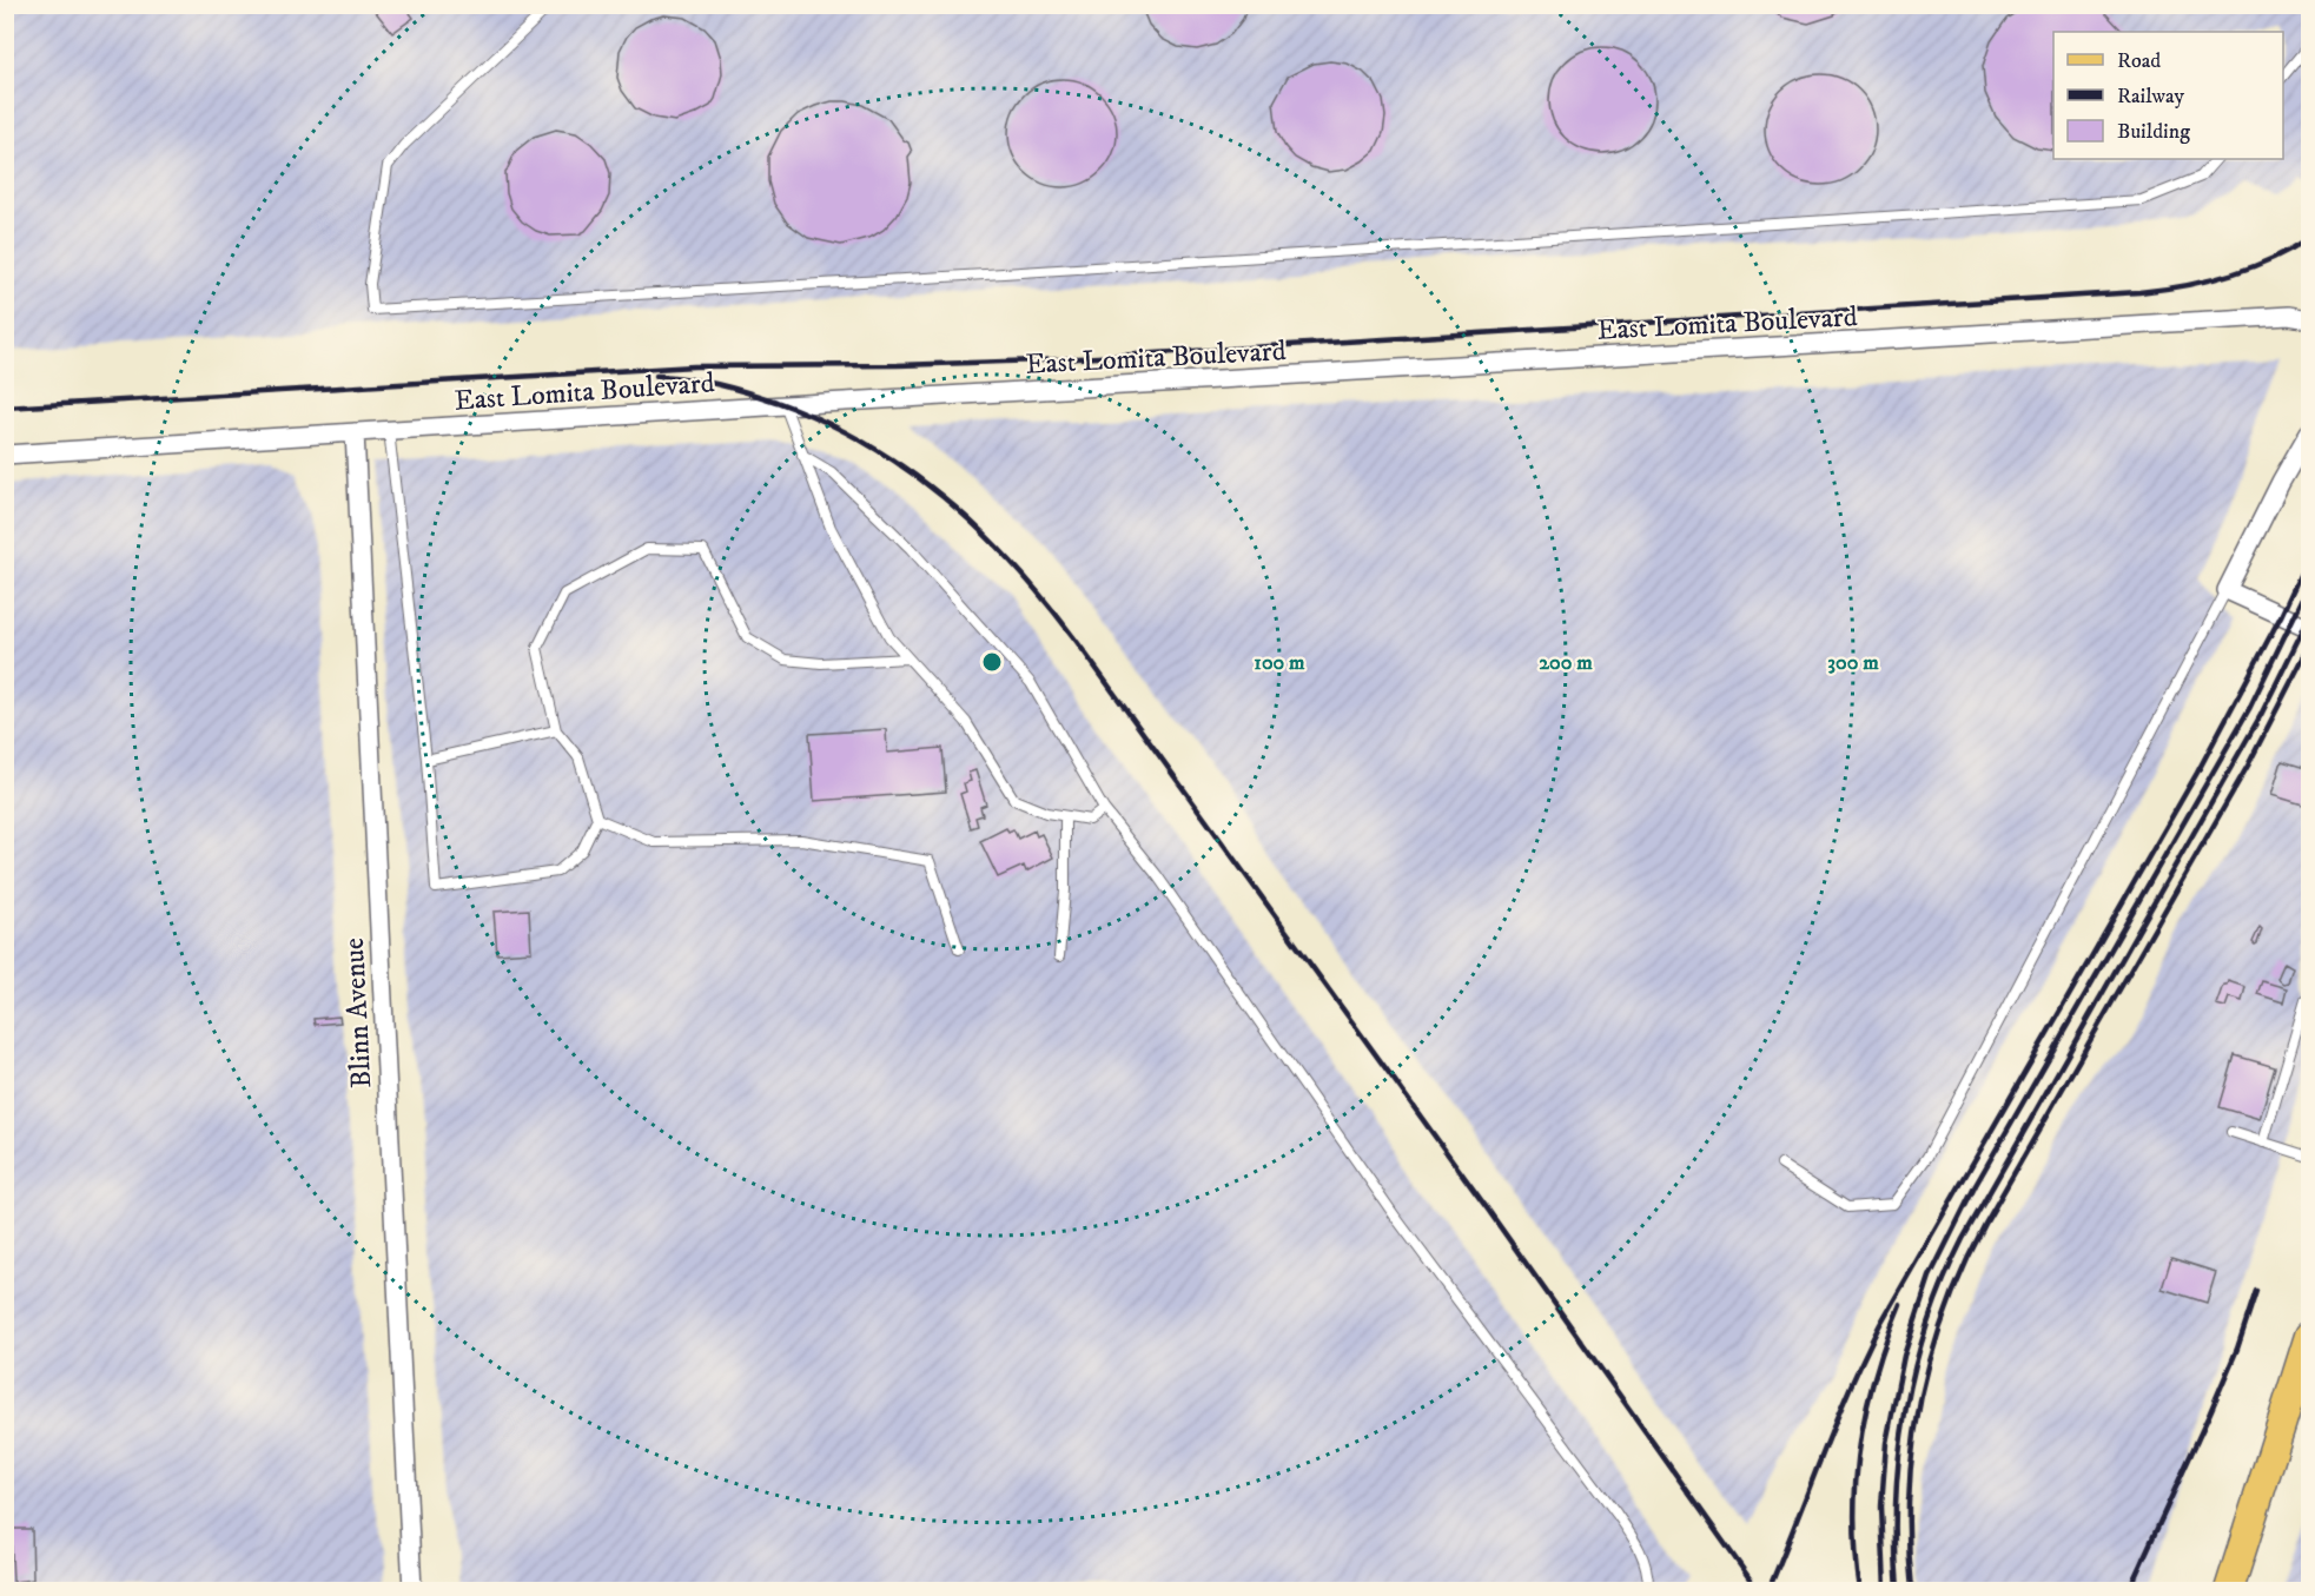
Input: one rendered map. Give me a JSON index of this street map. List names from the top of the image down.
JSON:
{
  "streets": {
    "street": ["East Lomita Boulevard", "Blinn Avenue"]
  },
  "crossings": [
    ["East Lomita Boulevard", "Blinn Avenue"]
  ],
  "legend": ["Road", "Railway", "Building"],
  "rings": ["100 m", "200 m", "300 m"]
}
